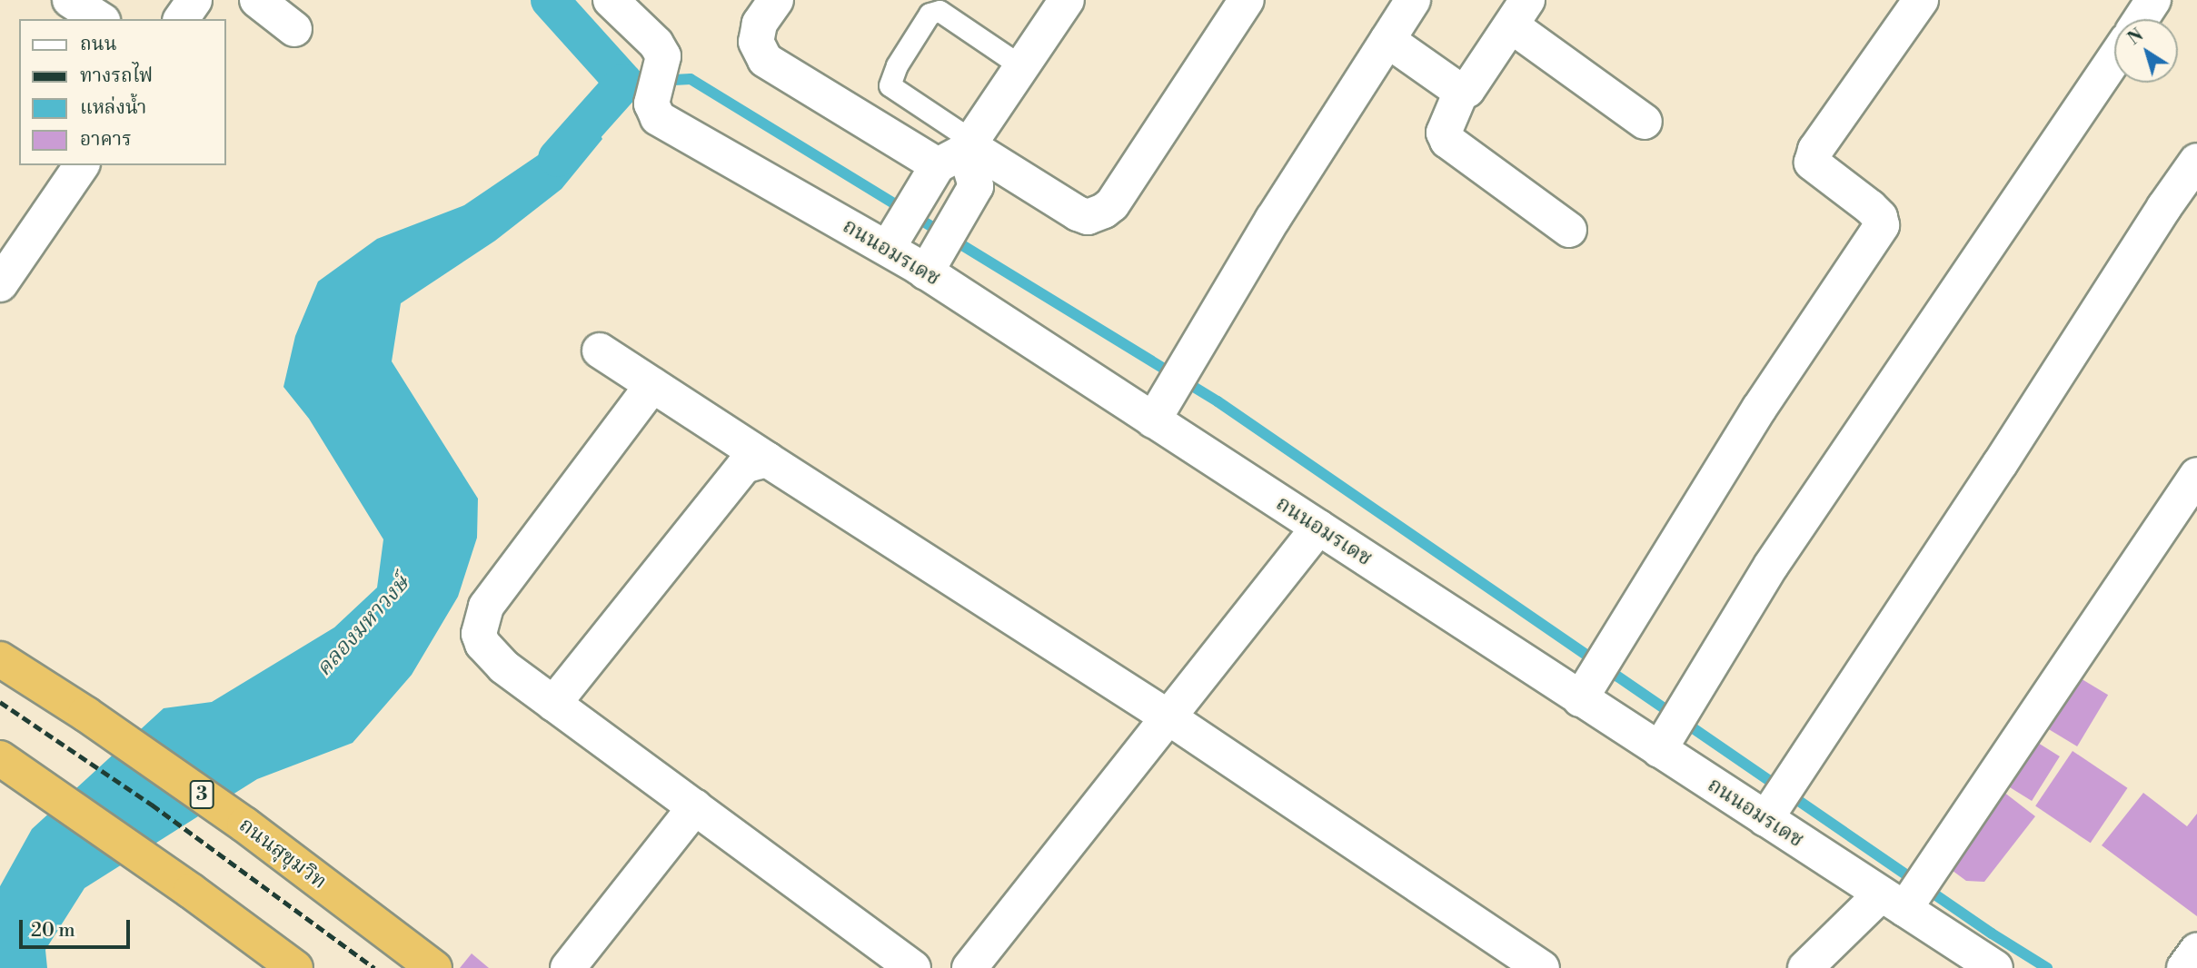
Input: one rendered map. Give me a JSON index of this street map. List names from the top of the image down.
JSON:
{
  "streets": {
    "highway": ["3", "ถนนสุขุมวิท"],
    "street": ["ถนนอมรเดช"]
  },
  "water": ["คลองมหาวงษ์"],
  "legend": [
    "ถนน",
    "ทางรถไฟ",
    "แหล่งน้ำ",
    "อาคาร"
  ],
  "scale_bar": "20 m",
  "north": "top left"
}
